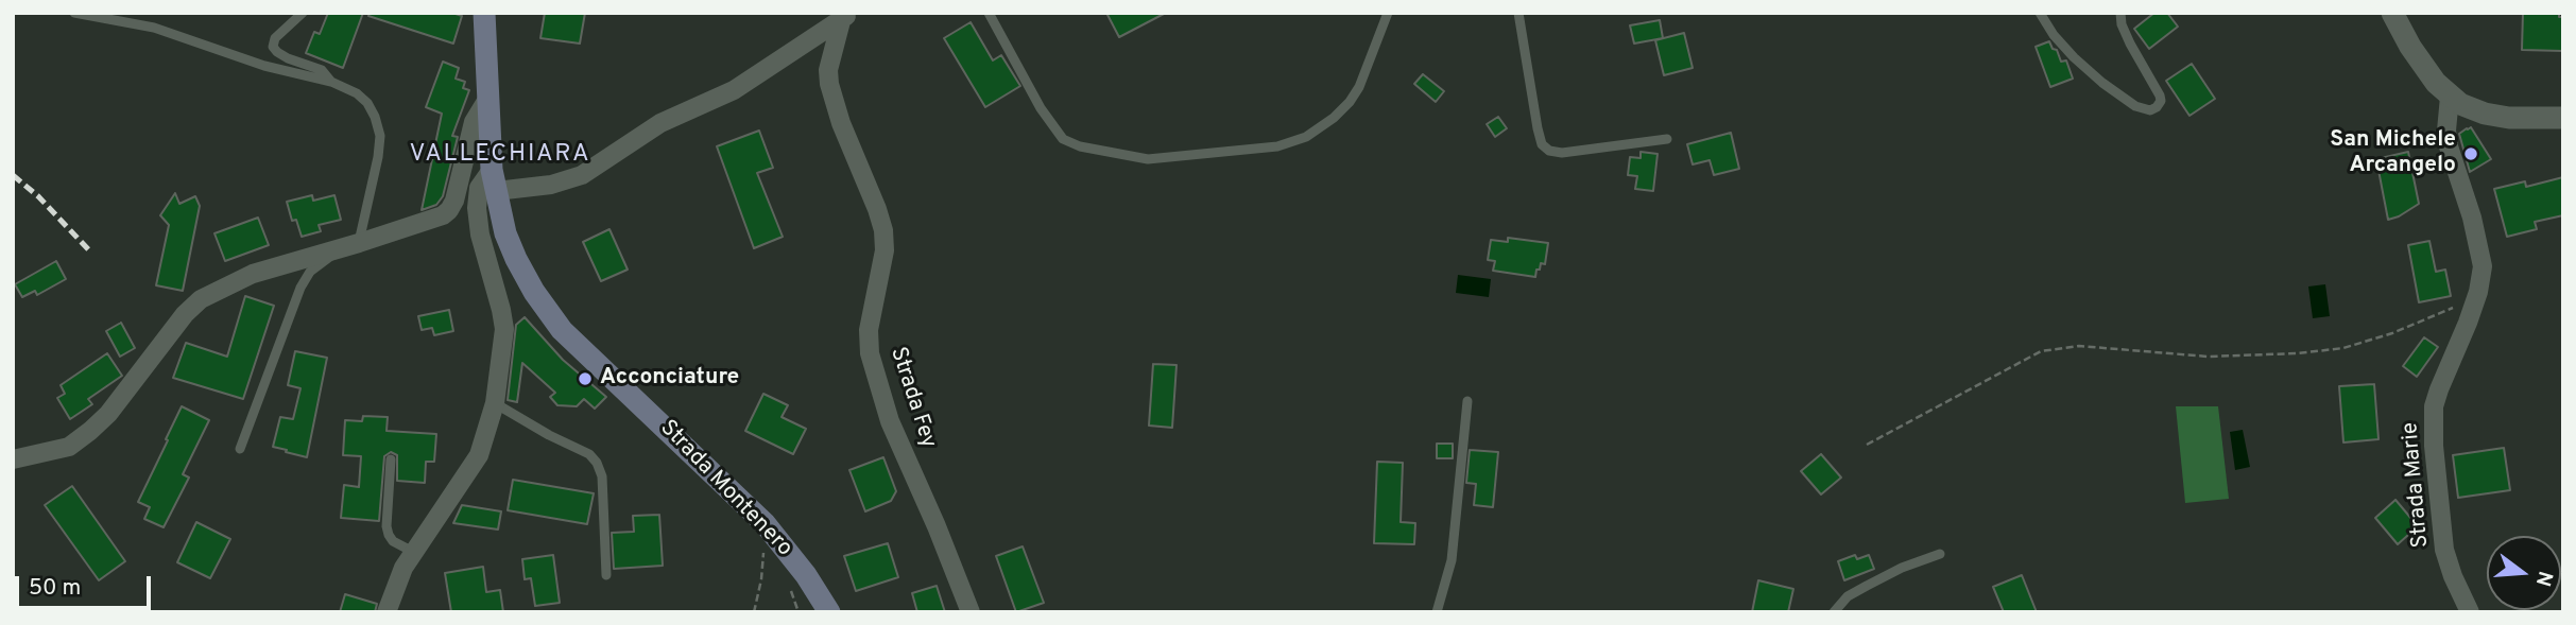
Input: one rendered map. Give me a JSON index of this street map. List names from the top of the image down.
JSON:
{
  "streets": {
    "main road": ["Strada Montenero"],
    "street": ["Strada Fey", "Strada Marie"]
  },
  "crossings": [
    ["Strada Fey", "Strada Montenero"]
  ],
  "districts": ["VALLECHIARA"],
  "places": ["San Michele Arcangelo", "Acconciature"],
  "scale_bar": "50 m",
  "north": "right"
}
